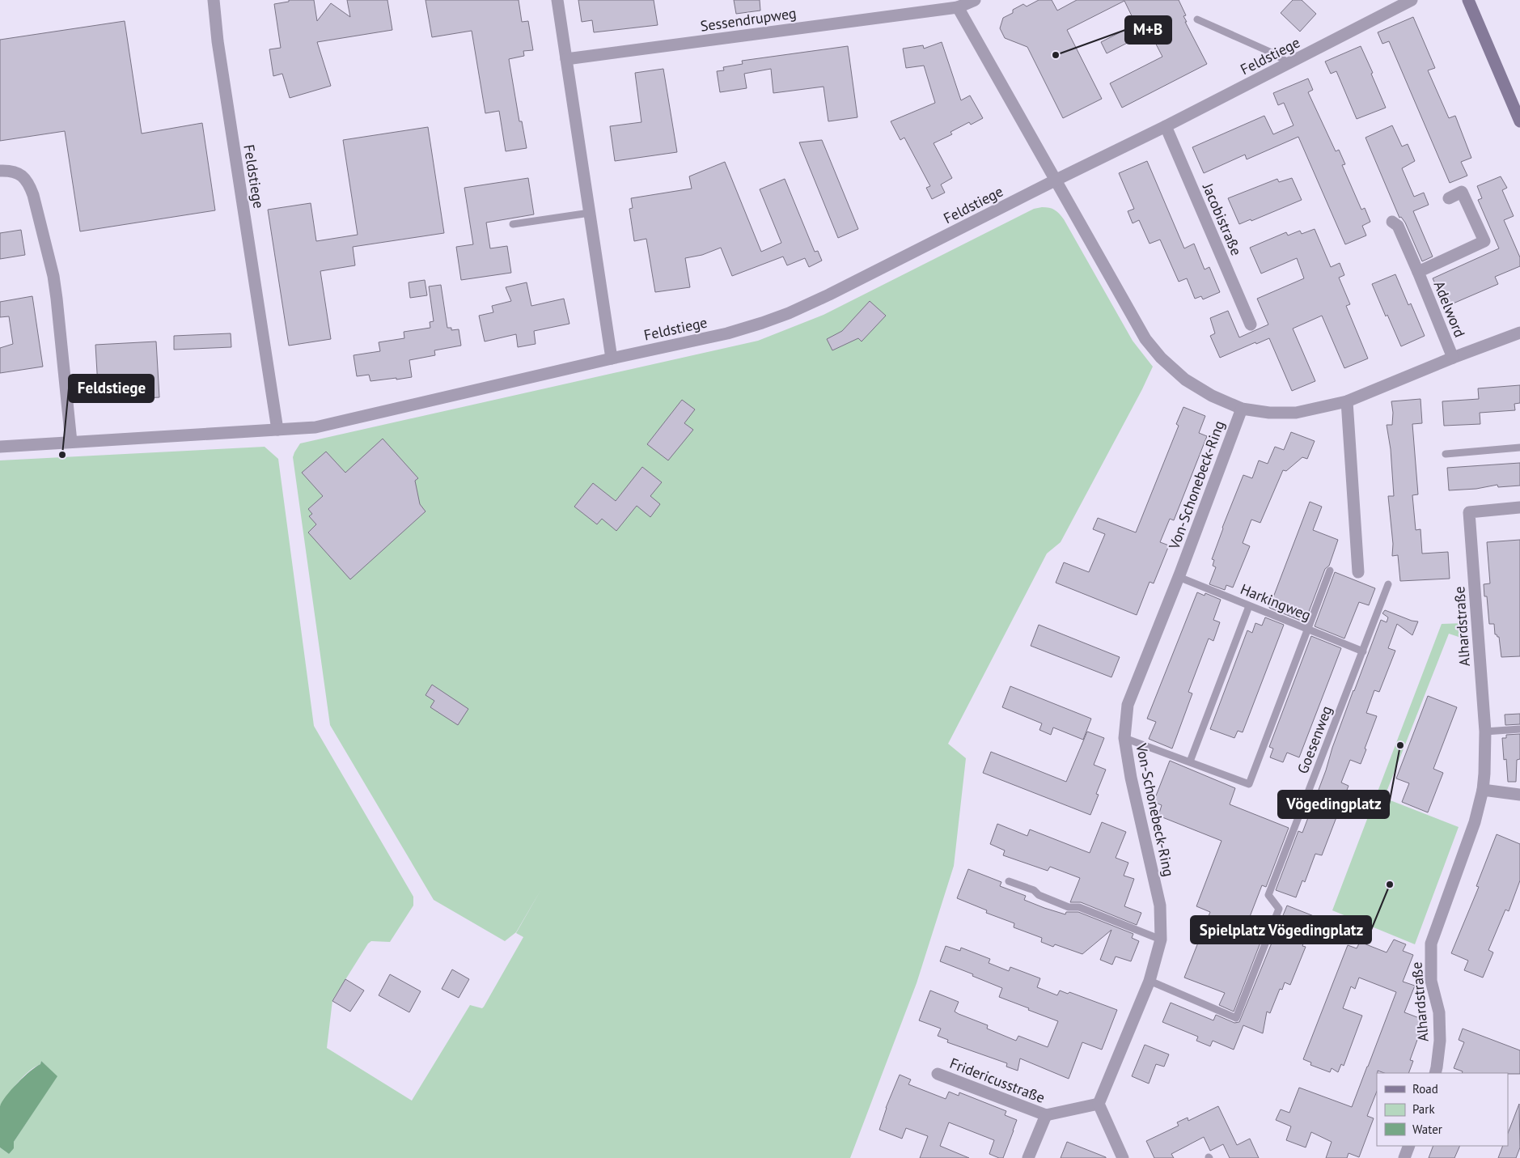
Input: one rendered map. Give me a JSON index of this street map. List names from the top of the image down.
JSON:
{
  "streets": {
    "street": [
      "Sessendrupweg",
      "Feldstiege",
      "Jacobistraße",
      "Adelword",
      "Von-Schonebeck-Ring",
      "Alhardstraße",
      "Fridericusstraße"
    ],
    "lane": ["Harkingweg", "Goesenweg"]
  },
  "crossings": [
    ["Feldstiege", "Jacobistraße"],
    ["Adelword", "Von-Schonebeck-Ring"],
    ["Von-Schonebeck-Ring", "Harkingweg"],
    ["Von-Schonebeck-Ring", "Goesenweg"],
    ["Von-Schonebeck-Ring", "Fridericusstraße"],
    ["Harkingweg", "Goesenweg"]
  ],
  "places": [
    "M+B",
    "Feldstiege",
    "Vögedingplatz",
    "Spielplatz Vögedingplatz"
  ],
  "legend": ["Road", "Park", "Water"]
}
